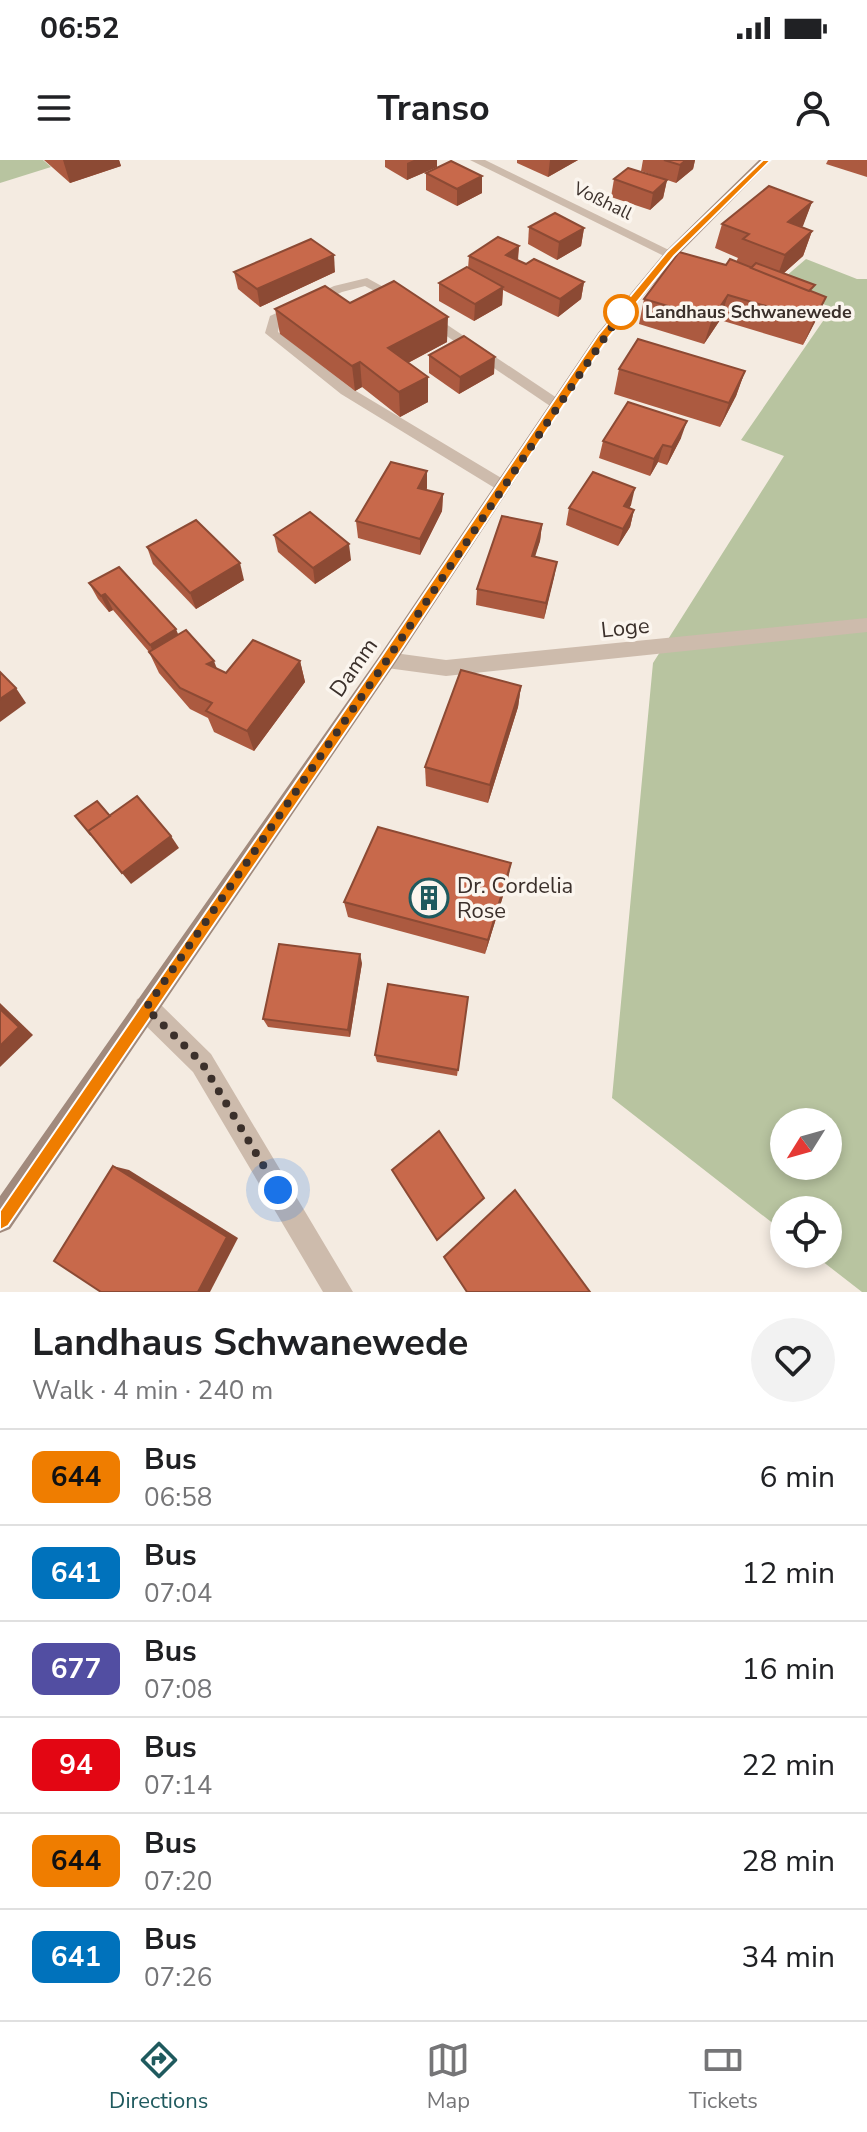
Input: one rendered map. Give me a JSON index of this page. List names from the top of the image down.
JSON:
{
  "streets": {
    "main road": ["Damm"],
    "street": ["Voßhall", "Loge"]
  },
  "crossings": [
    ["Voßhall", "Damm"],
    ["Loge", "Damm"]
  ],
  "places": {
    "other": ["Landhaus Schwanewede"],
    "building": ["Dr. Cordelia Rose"]
  },
  "lines": ["bus line 644"],
  "north": "bottom left",
  "page": {
    "status": "06:52",
    "header": "Transo",
    "heading": ["Landhaus Schwanewede", "Walk · 4 min · 240 m"],
    "list": [
      {
        "mark": "644",
        "name": "Bus",
        "note": "06:58",
        "value": "6 min"
      },
      {
        "mark": "641",
        "name": "Bus",
        "note": "07:04",
        "value": "12 min"
      },
      {
        "mark": "677",
        "name": "Bus",
        "note": "07:08",
        "value": "16 min"
      },
      {
        "mark": "94",
        "name": "Bus",
        "note": "07:14",
        "value": "22 min"
      },
      {
        "mark": "644",
        "name": "Bus",
        "note": "07:20",
        "value": "28 min"
      },
      {
        "mark": "641",
        "name": "Bus",
        "note": "07:26",
        "value": "34 min"
      }
    ],
    "tabs": ["Directions", "Map", "Tickets"]
  }
}
